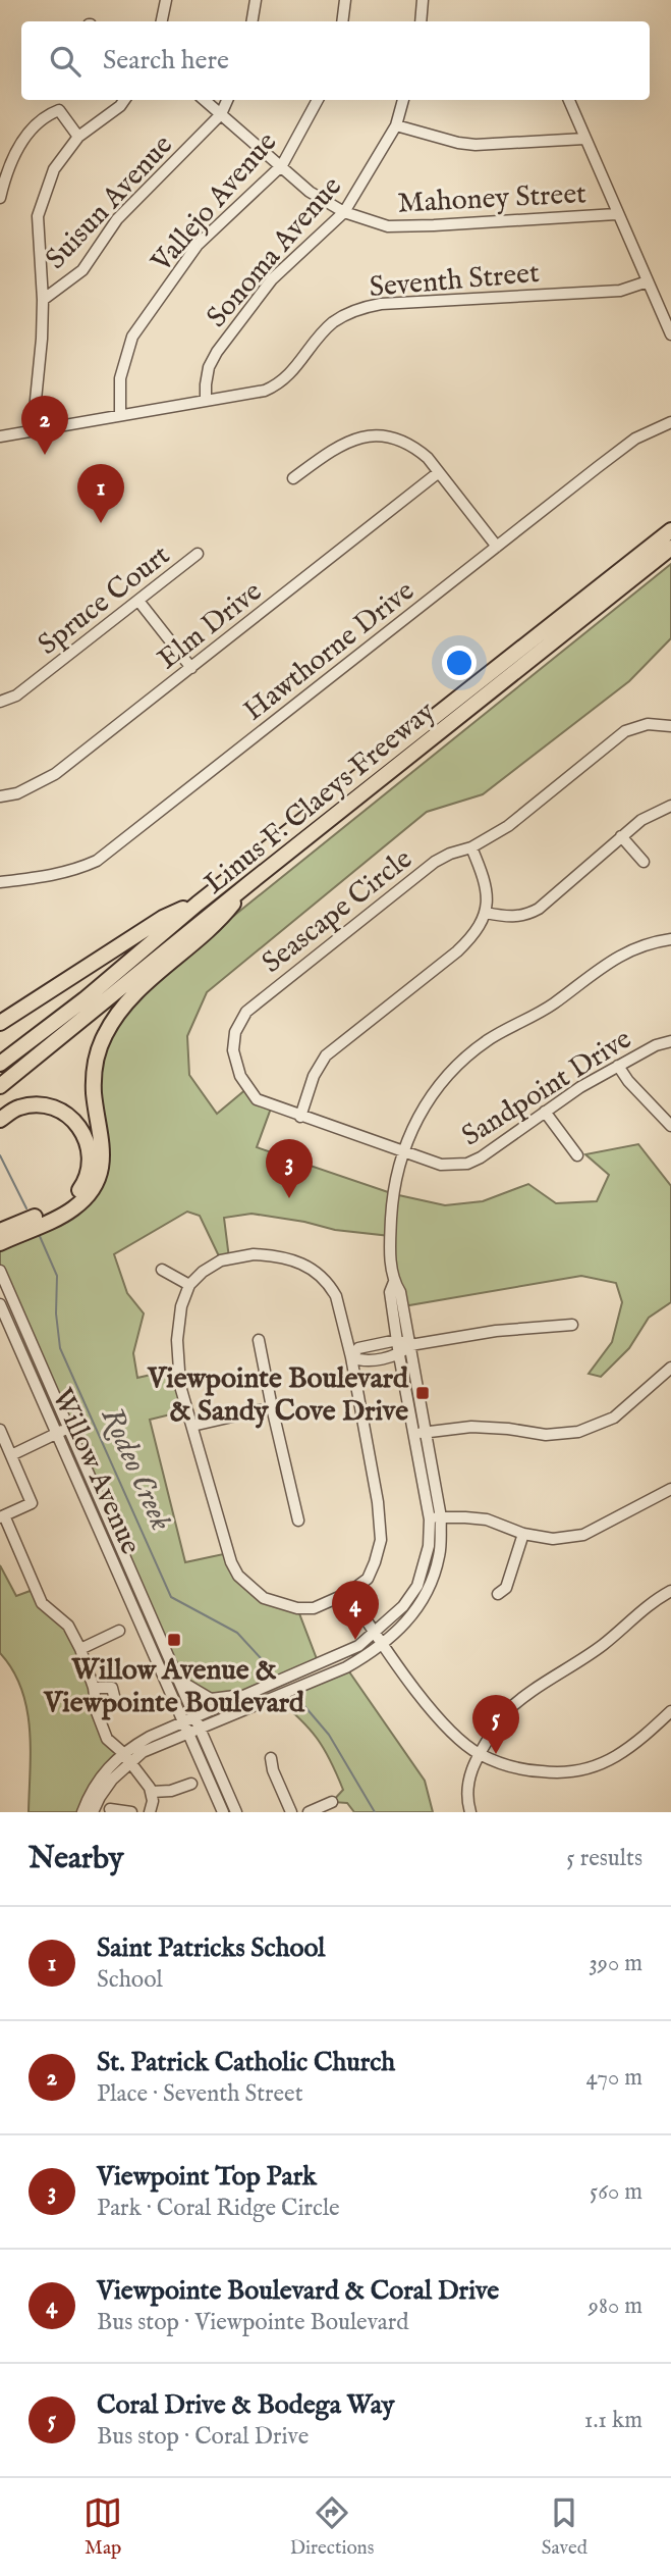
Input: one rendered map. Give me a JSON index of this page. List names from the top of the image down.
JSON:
{
  "streets": {
    "highway": ["Linus F. Claeys Freeway"],
    "street": [
      "Mahoney Street",
      "Suisun Avenue",
      "Vallejo Avenue",
      "Sonoma Avenue",
      "Seventh Street",
      "Spruce Court",
      "Elm Drive",
      "Hawthorne Drive",
      "Seascape Circle",
      "Sandpoint Drive",
      "Willow Avenue"
    ]
  },
  "crossings": [
    ["Mahoney Street", "Suisun Avenue"],
    ["Mahoney Street", "Vallejo Avenue"],
    ["Mahoney Street", "Sonoma Avenue"],
    ["Vallejo Avenue", "Seventh Street"],
    ["Sonoma Avenue", "Seventh Street"],
    ["Seascape Circle", "Sandpoint Drive"]
  ],
  "water": ["Rodeo Creek"],
  "places": {
    "transit": ["Viewpointe Boulevard & Sandy Cove Drive", "Willow Avenue & Viewpointe Boulevard"]
  },
  "page": {
    "search": "Search here",
    "pins": [
      "2",
      "1",
      "3",
      "4",
      "5"
    ],
    "heading": ["Nearby", "5 results"],
    "list": [
      {
        "mark": "1",
        "name": "Saint Patricks School",
        "note": "School",
        "value": "390 m"
      },
      {
        "mark": "2",
        "name": "St. Patrick Catholic Church",
        "note": "Place · Seventh Street",
        "value": "470 m"
      },
      {
        "mark": "3",
        "name": "Viewpoint Top Park",
        "note": "Park · Coral Ridge Circle",
        "value": "560 m"
      },
      {
        "mark": "4",
        "name": "Viewpointe Boulevard & Coral Drive",
        "note": "Bus stop · Viewpointe Boulevard",
        "value": "980 m"
      },
      {
        "mark": "5",
        "name": "Coral Drive & Bodega Way",
        "note": "Bus stop · Coral Drive",
        "value": "1.1 km"
      }
    ],
    "nav": ["Map", "Directions", "Saved"]
  }
}
